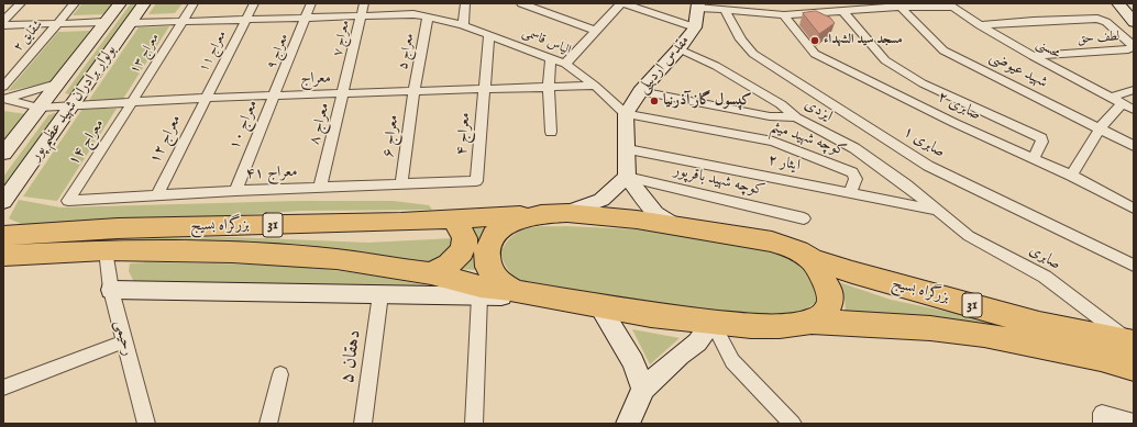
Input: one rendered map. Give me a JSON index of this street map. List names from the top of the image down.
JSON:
{
  "streets": {
    "highway": ["31", "بزرگراه بسیج"],
    "main road": ["مقدس اردبیلی", "بولوار برادران شهید عظیم‌ پور"],
    "street": [
      "شقایق ۲",
      "معراج ۷",
      "لطف حق",
      "الیاس قاسمی",
      "محسنی",
      "معراج ۱۱",
      "معراج ۹",
      "معراج ۵",
      "معراج ۱۳",
      "شهید عیوضی",
      "معراج",
      "صابری ۲",
      "ایزدی",
      "معراج ۸",
      "معراج ۱۰",
      "معراج ۴",
      "معراج ۶",
      "معراج ۱۲",
      "کوچه شهید میثم",
      "معراج ۱۴",
      "صابری ۱",
      "ایثار ۲",
      "معراج ۴۱",
      "کوچه شهید باقرپور",
      "صابری",
      "رحیمی",
      "دهقان ۵"
    ]
  },
  "crossings": [
    ["معراج ۷", "الیاس قاسمی"],
    ["معراج ۷", "معراج"],
    ["معراج ۷", "معراج ۸"],
    ["لطف حق", "محسنی"],
    ["الیاس قاسمی", "معراج ۱۱"],
    ["الیاس قاسمی", "معراج ۹"],
    ["الیاس قاسمی", "معراج ۵"],
    ["الیاس قاسمی", "معراج ۱۳"],
    ["الیاس قاسمی", "مقدس اردبیلی"],
    ["الیاس قاسمی", "معراج"],
    ["الیاس قاسمی", "بولوار برادران شهید عظیم‌ پور"],
    ["الیاس قاسمی", "معراج ۴"],
    ["الیاس قاسمی", "کوچه شهید میثم"],
    ["محسنی", "مقدس اردبیلی"],
    ["محسنی", "شهید عیوضی"],
    ["محسنی", "صابری ۲"],
    ["محسنی", "صابری ۱"],
    ["معراج ۱۱", "معراج"],
    ["معراج ۱۱", "معراج ۱۲"],
    ["معراج ۹", "معراج"],
    ["معراج ۹", "معراج ۱۰"],
    ["معراج ۵", "معراج"],
    ["معراج ۵", "معراج ۶"],
    ["معراج ۱۳", "معراج"],
    ["معراج ۱۳", "معراج ۱۴"],
    ["مقدس اردبیلی", "ایزدی"],
    ["مقدس اردبیلی", "کوچه شهید میثم"],
    ["معراج", "بولوار برادران شهید عظیم‌ پور"],
    ["معراج", "معراج ۸"],
    ["معراج", "معراج ۱۰"],
    ["معراج", "معراج ۴"],
    ["معراج", "معراج ۶"],
    ["معراج", "معراج ۱۲"],
    ["معراج", "معراج ۱۴"],
    ["ایزدی", "ایثار ۲"],
    ["ایزدی", "صابری"],
    ["معراج ۸", "معراج ۴۱"],
    ["معراج ۱۰", "معراج ۴۱"],
    ["معراج ۴", "معراج ۴۱"],
    ["معراج ۶", "معراج ۴۱"],
    ["معراج ۱۲", "معراج ۴۱"],
    ["کوچه شهید میثم", "ایثار ۲"],
    ["معراج ۱۴", "معراج ۴۱"],
    ["ایثار ۲", "صابری"],
    ["بزرگراه بسیج", "صابری"],
    ["بزرگراه بسیج", "رحیمی"]
  ],
  "places": ["مسجد سید الشهداء", "کپسول گاز آذرنیا"]
}
